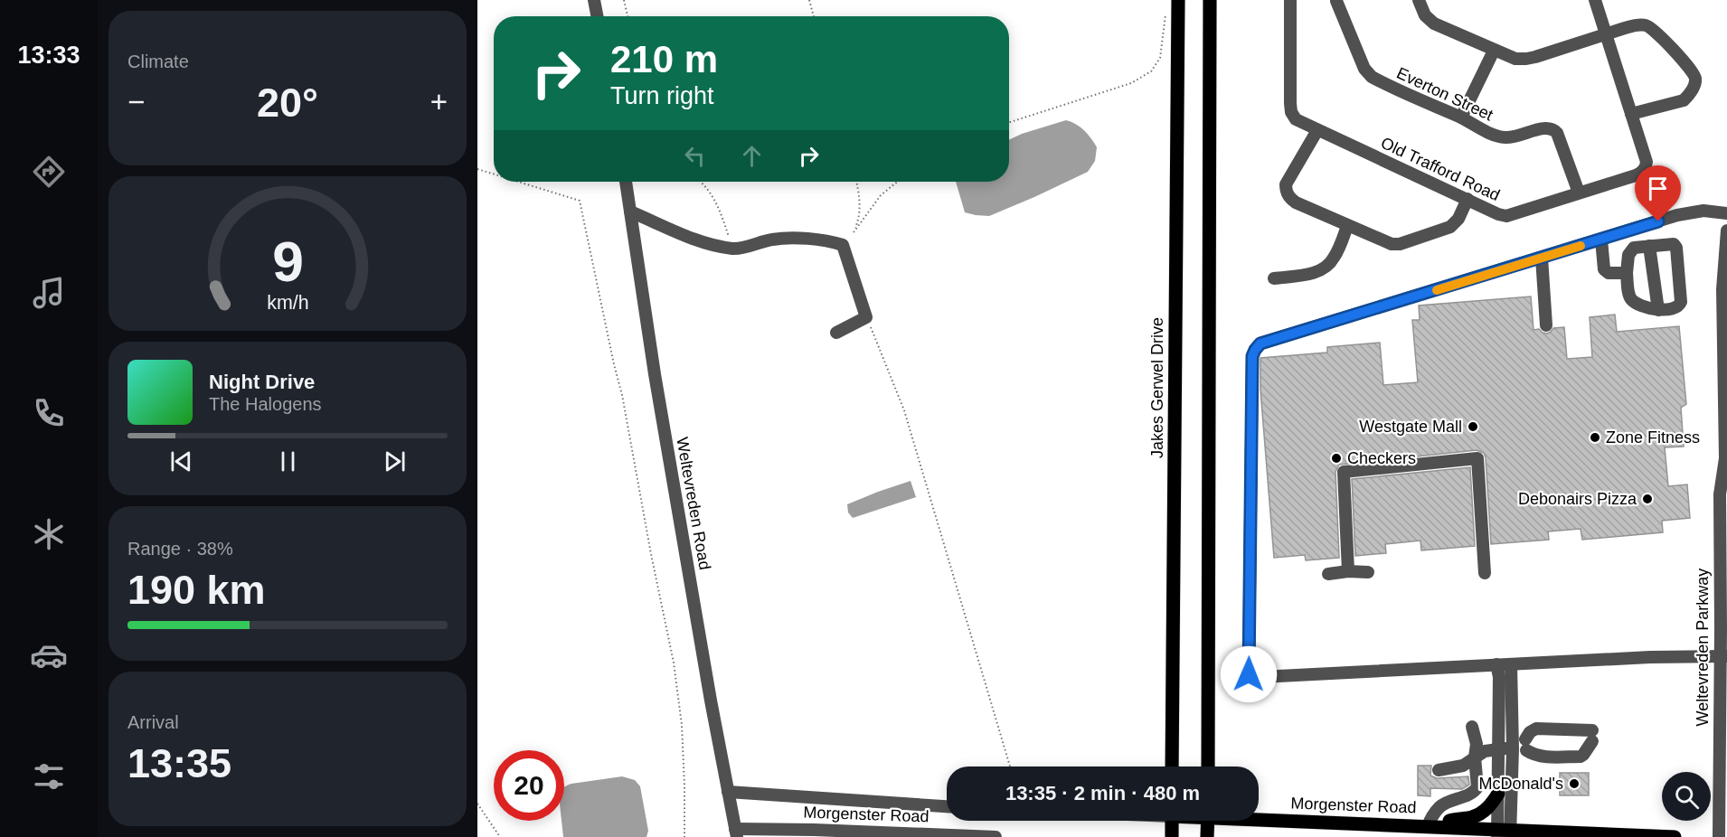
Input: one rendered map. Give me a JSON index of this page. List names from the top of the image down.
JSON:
{
  "streets": {
    "main road": ["Jakes Gerwel Drive", "Morgenster Road"],
    "street": [
      "Everton Street",
      "Old Trafford Road",
      "Weltevreden Road",
      "Weltevreden Parkway"
    ]
  },
  "crossings": [
    ["Everton Street", "Old Trafford Road"],
    ["Weltevreden Road", "Morgenster Road"]
  ],
  "places": [
    "Westgate Mall",
    "Zone Fitness",
    "Checkers",
    "Debonairs Pizza",
    "McDonald's"
  ],
  "page": {
    "tabs": "13:33",
    "tile": [
      "Climate",
      ["Range · 38%", "190 km"],
      ["Arrival", "13:35"]
    ],
    "turn": ["210 m", "Turn right"],
    "heat": ["−", "20°", "+"],
    "song": ["Night Drive", "The Halogens"],
    "limit": "20",
    "trip": "13:35 · 2 min · 480 m",
    "gauge": ["9", "km/h"]
  }
}
